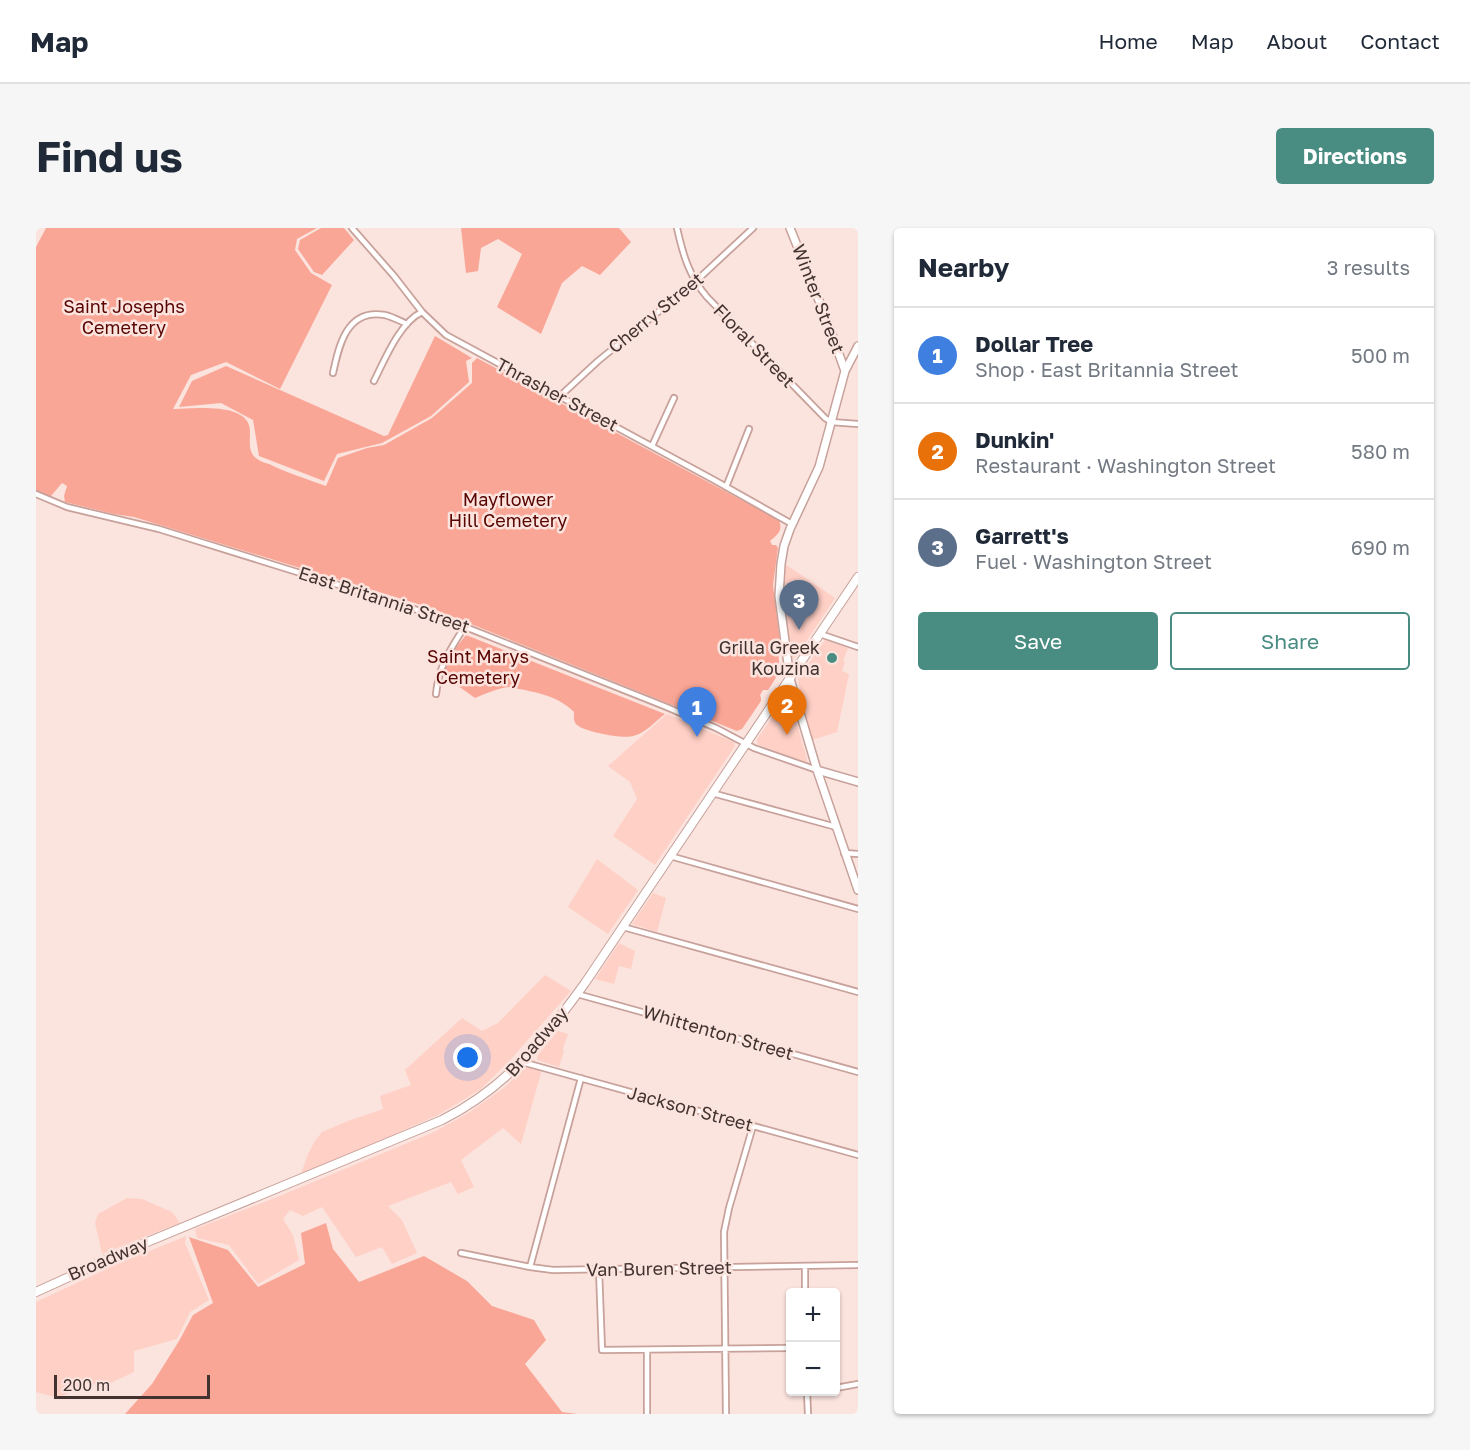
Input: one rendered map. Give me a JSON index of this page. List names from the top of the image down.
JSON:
{
  "streets": {
    "main road": ["Broadway"],
    "street": [
      "Winter Street",
      "Cherry Street",
      "Floral Street",
      "Thrasher Street",
      "East Britannia Street",
      "Whittenton Street",
      "Jackson Street",
      "Van Buren Street"
    ]
  },
  "crossings": [
    ["Cherry Street", "Floral Street"],
    ["Cherry Street", "Thrasher Street"],
    ["East Britannia Street", "Broadway"],
    ["Whittenton Street", "Broadway"],
    ["Broadway", "Jackson Street"]
  ],
  "parks": ["Saint Josephs Cemetery", "Mayflower Hill Cemetery", "Saint Marys Cemetery"],
  "places": ["Grilla Greek Kouzina"],
  "scale_bar": "200 m",
  "page": {
    "header": "Map",
    "nav": [
      "Home",
      "Map",
      "About",
      "Contact"
    ],
    "buttons": [
      "Directions",
      ["Save", "Share"]
    ],
    "title": "Find us",
    "heading": ["Nearby", "3 results"],
    "list": [
      {
        "mark": "1",
        "name": "Dollar Tree",
        "note": "Shop · East Britannia Street",
        "value": "500 m"
      },
      {
        "mark": "2",
        "name": "Dunkin'",
        "note": "Restaurant · Washington Street",
        "value": "580 m"
      },
      {
        "mark": "3",
        "name": "Garrett's",
        "note": "Fuel · Washington Street",
        "value": "690 m"
      }
    ],
    "pins": ["3", "2", "1"],
    "map_buttons": ["+", "−"],
    "scale": "200 m"
  }
}
